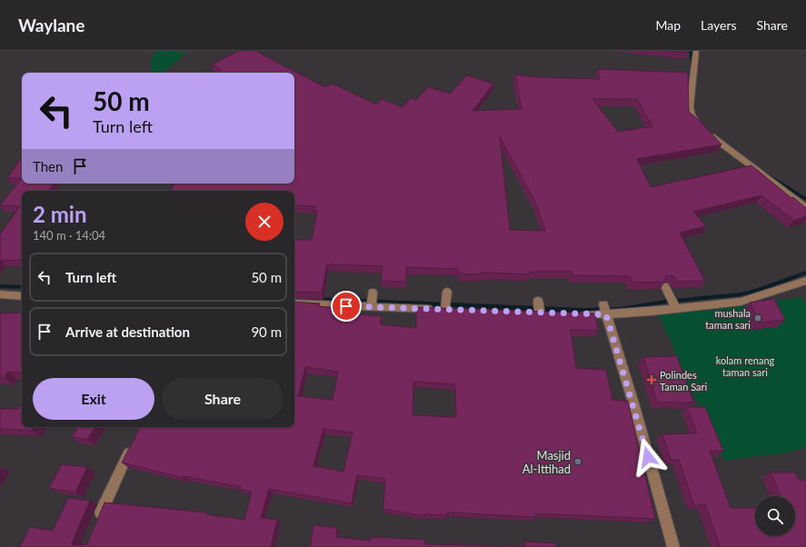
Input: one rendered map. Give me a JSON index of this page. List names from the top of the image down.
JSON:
{
  "parks": ["kolam renang taman sari"],
  "places": {
    "other": ["mushala taman sari", "Masjid Al-Ittihad"],
    "health": ["Polindes Taman Sari"]
  },
  "page": {
    "header": "Waylane",
    "nav": ["Map", "Layers", "Share"],
    "turn": ["50 m", "Turn left"],
    "then": "Then",
    "heading": ["2 min", "140 m · 14:04"],
    "list": [
      {
        "name": "Turn left",
        "value": "50 m"
      },
      {
        "name": "Arrive at destination",
        "value": "90 m"
      }
    ],
    "buttons": ["Exit", "Share"]
  }
}
